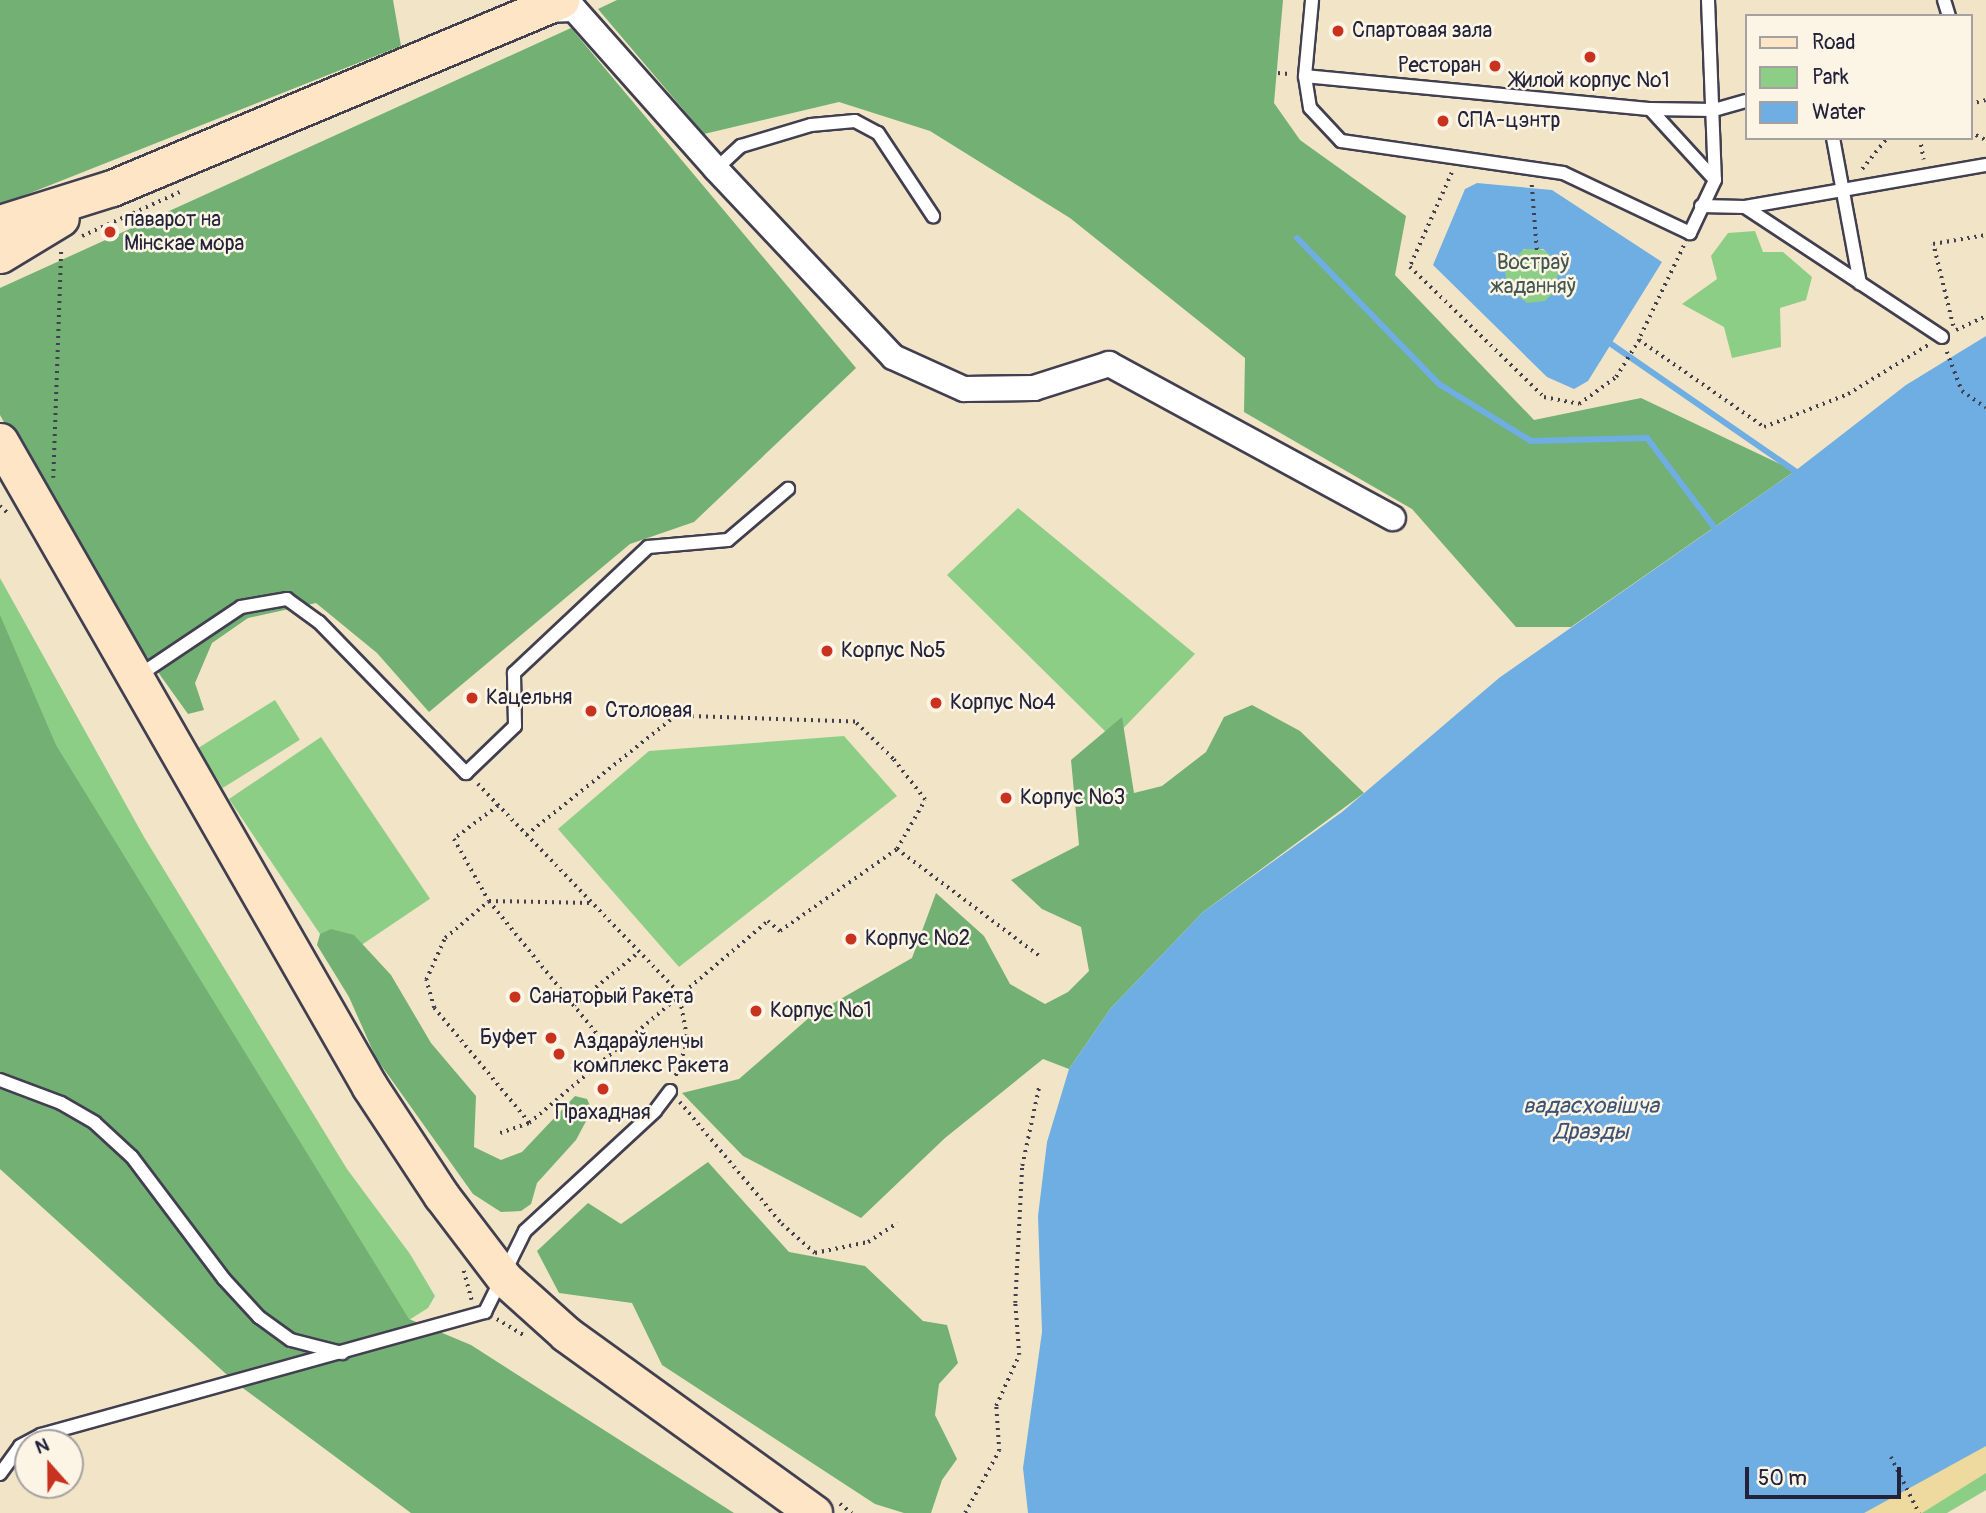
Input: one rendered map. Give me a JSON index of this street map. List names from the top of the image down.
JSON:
{
  "water": ["вадасховішча Дразды"],
  "parks": ["Востраў жаданняў"],
  "places": [
    "Спартовая зала",
    "Жилой корпус №1",
    "Ресторан",
    "СПА-цэнтр",
    "паварот на Мінскае мора",
    "Корпус №5",
    "Кацельня",
    "Корпус №4",
    "Столовая",
    "Корпус №3",
    "Корпус №2",
    "Санаторый Ракета",
    "Корпус №1",
    "Буфет",
    "Аздараўленчы комплекс Ракета",
    "Прахадная"
  ],
  "legend": ["Road", "Park", "Water"],
  "scale_bar": "50 m",
  "north": "top"
}
